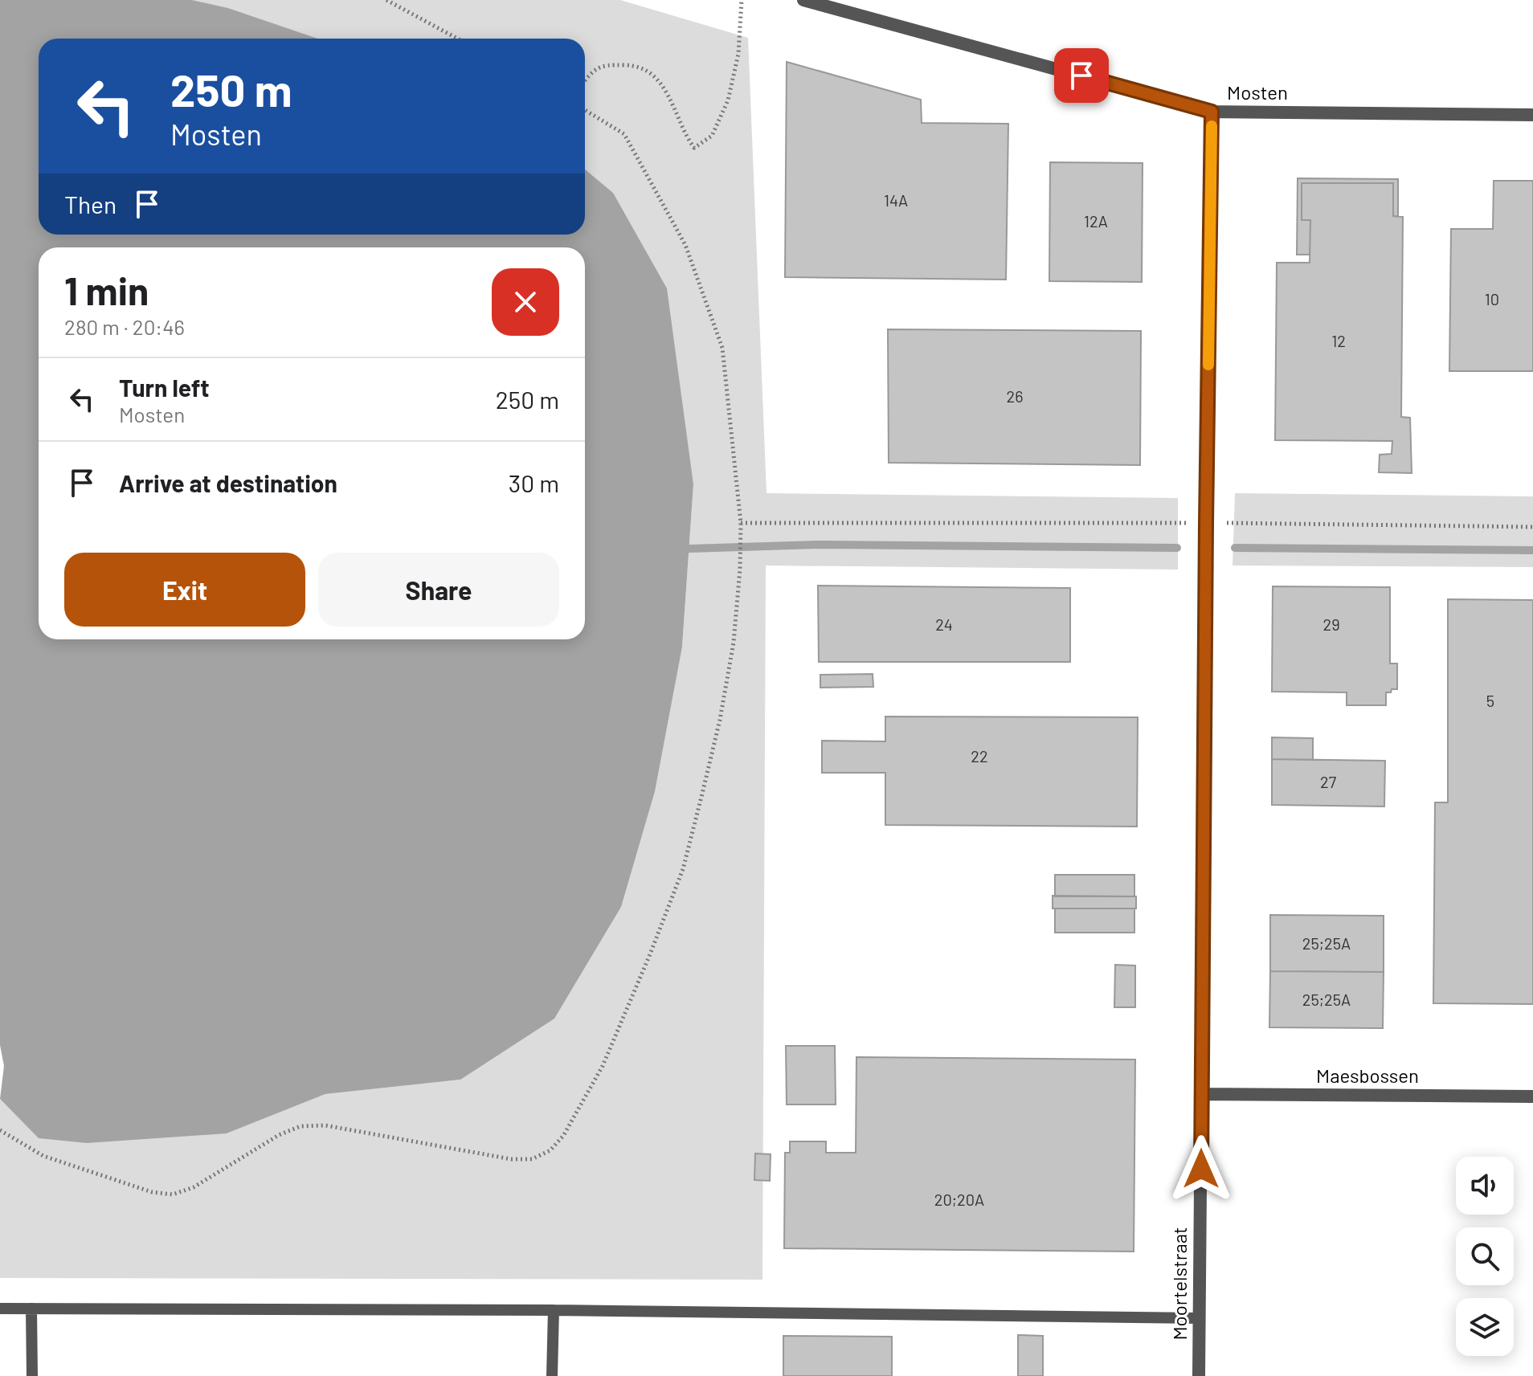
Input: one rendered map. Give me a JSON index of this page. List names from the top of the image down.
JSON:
{
  "streets": {
    "street": ["Mosten", "Maesbossen", "Moortelstraat"]
  },
  "crossings": [
    ["Mosten", "Moortelstraat"],
    ["Maesbossen", "Moortelstraat"]
  ],
  "house_numbers": [
    "14A",
    "12A",
    "10",
    "12",
    "26",
    "24",
    "29",
    "5",
    "22",
    "27",
    "25;25A",
    "25;25A",
    "20;20A"
  ],
  "page": {
    "turn": ["250 m", "Mosten"],
    "then": "Then",
    "heading": ["1 min", "280 m · 20:46"],
    "list": [
      {
        "name": "Turn left",
        "note": "Mosten",
        "value": "250 m"
      },
      {
        "name": "Arrive at destination",
        "value": "30 m"
      }
    ],
    "buttons": ["Exit", "Share"]
  }
}
